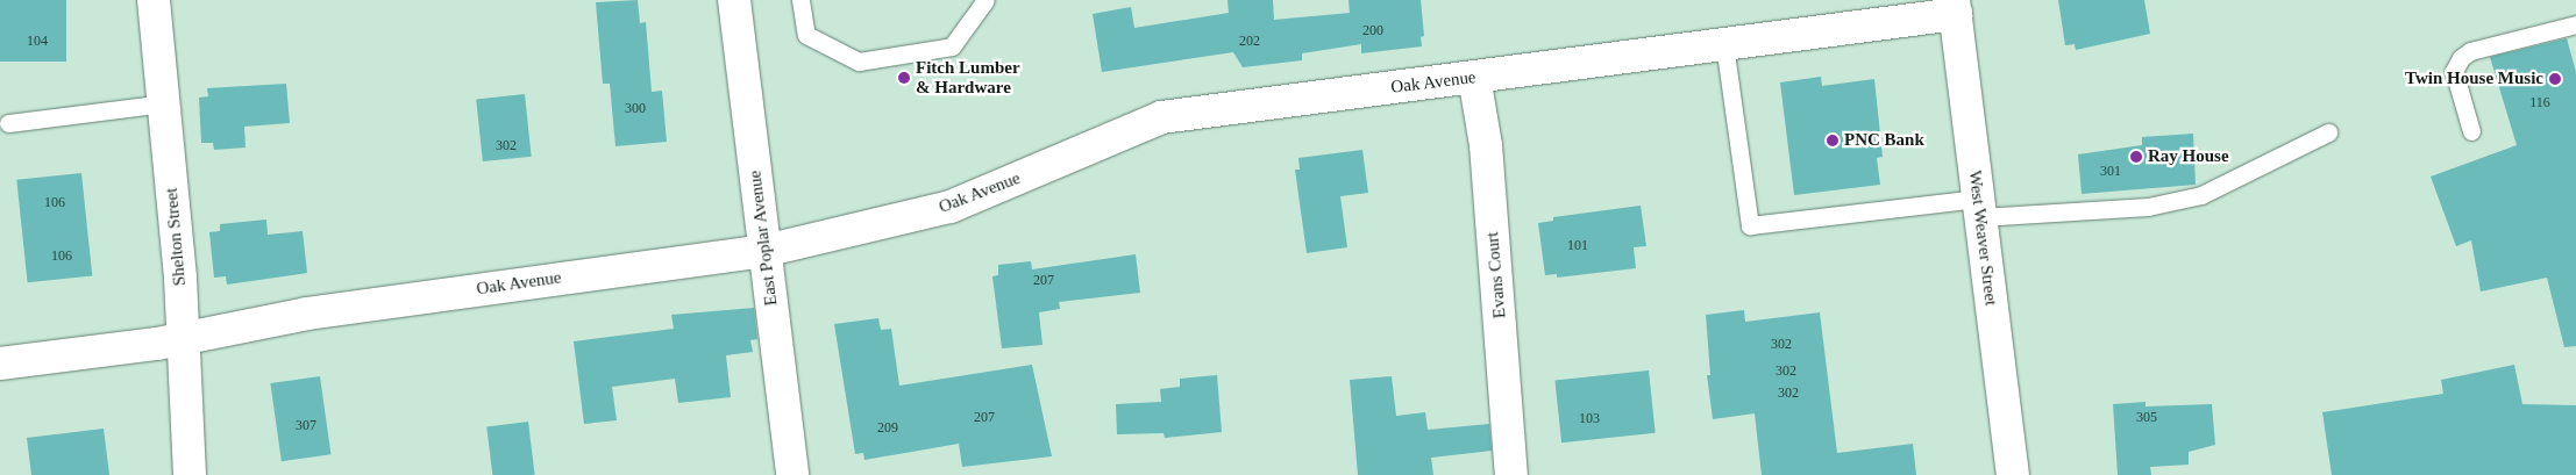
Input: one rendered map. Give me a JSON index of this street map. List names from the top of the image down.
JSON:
{
  "streets": {
    "street": [
      "Oak Avenue",
      "Shelton Street",
      "East Poplar Avenue",
      "West Weaver Street",
      "Evans Court"
    ]
  },
  "crossings": [
    ["Oak Avenue", "Shelton Street"],
    ["Oak Avenue", "East Poplar Avenue"],
    ["Oak Avenue", "West Weaver Street"],
    ["Oak Avenue", "Evans Court"]
  ],
  "places": [
    "Fitch Lumber & Hardware",
    "Twin House Music",
    "PNC Bank",
    "Ray House"
  ],
  "house_numbers": [
    "200",
    "104",
    "202",
    "116",
    "300",
    "302",
    "301",
    "106",
    "101",
    "106",
    "207",
    "302",
    "302",
    "302",
    "207",
    "305",
    "103",
    "307",
    "209"
  ]
}
